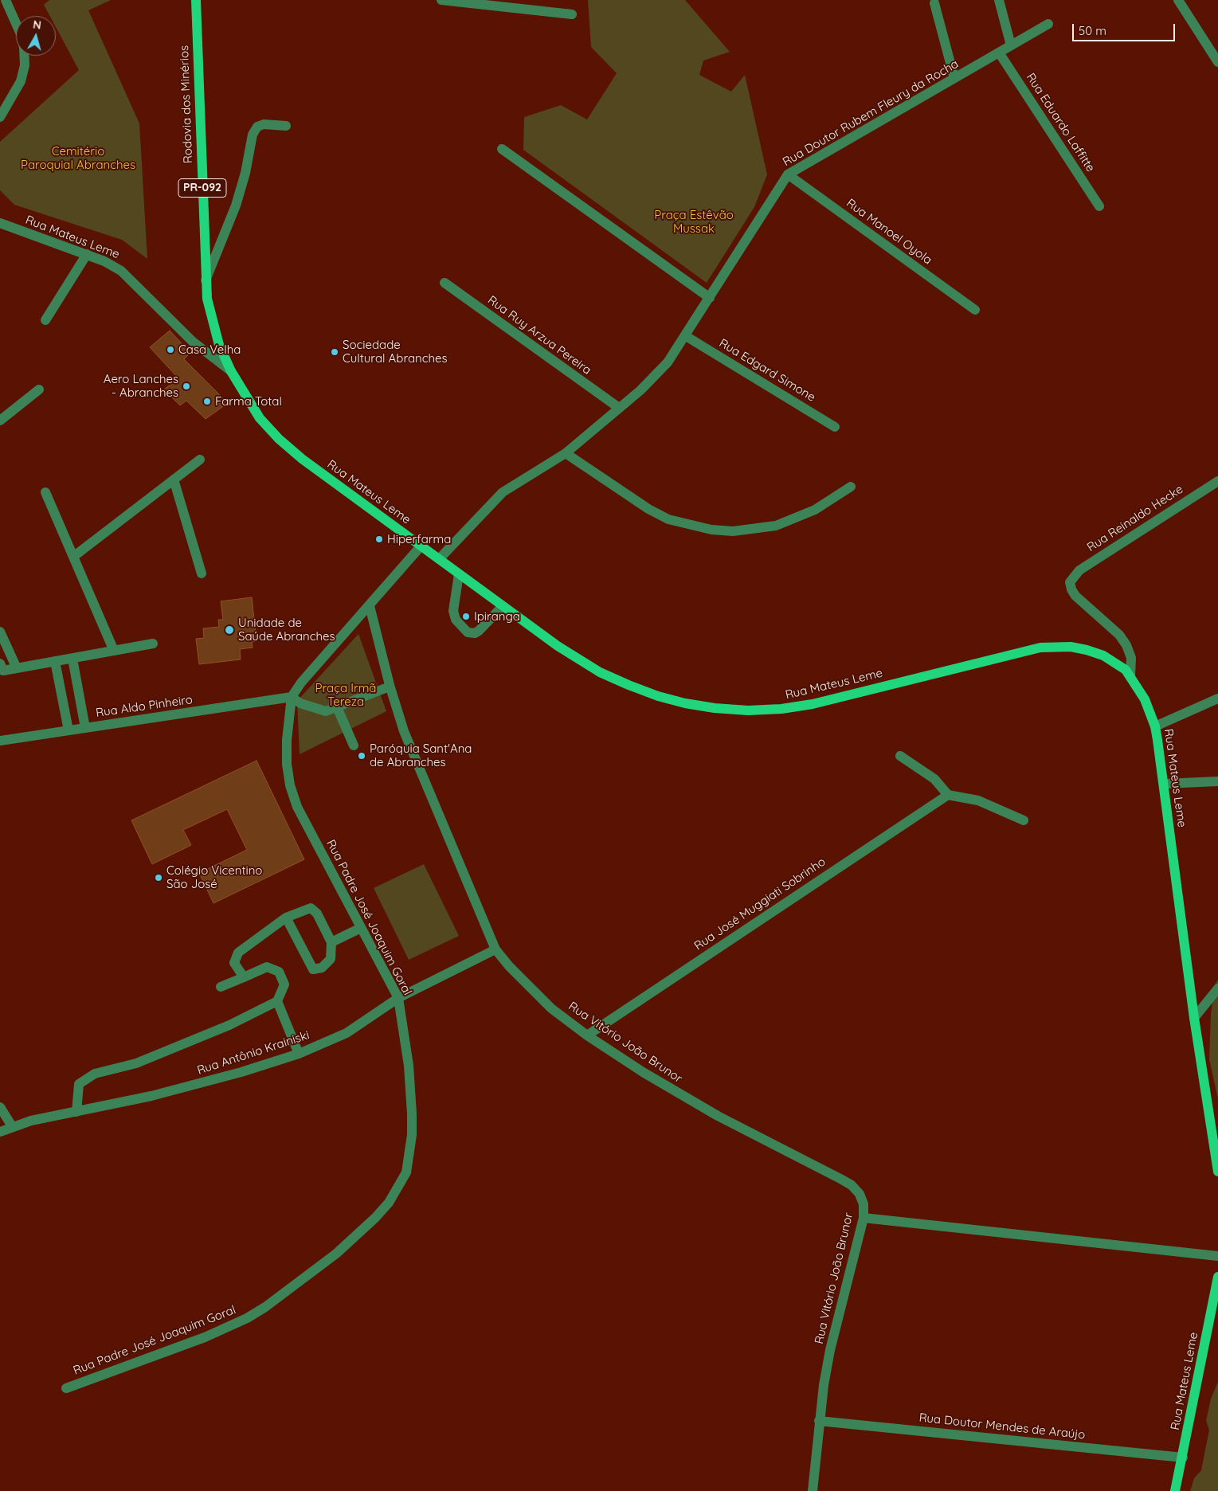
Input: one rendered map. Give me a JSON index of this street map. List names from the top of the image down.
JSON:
{
  "streets": {
    "main road": ["Rodovia dos Minérios", "PR-092", "Rua Mateus Leme"],
    "street": [
      "Rua Doutor Rubem Fleury da Rocha",
      "Rua Eduardo Laffitte",
      "Rua Manoel Oyola",
      "Rua Ruy Arzua Pereira",
      "Rua Edgard Simone",
      "Rua Reinaldo Hecke",
      "Rua Aldo Pinheiro",
      "Rua José Muggiati Sobrinho",
      "Rua Padre José Joaquim Goral",
      "Rua Vitório João Brunor",
      "Rua Antônio Krainiski",
      "Rua Doutor Mendes de Araújo"
    ]
  },
  "crossings": [
    ["Rodovia dos Minérios", "Rua Mateus Leme"],
    ["Rua Doutor Rubem Fleury da Rocha", "Rua Eduardo Laffitte"],
    ["Rua Doutor Rubem Fleury da Rocha", "Rua Manoel Oyola"],
    ["Rua Doutor Rubem Fleury da Rocha", "Rua Mateus Leme"],
    ["Rua Doutor Rubem Fleury da Rocha", "Rua Ruy Arzua Pereira"],
    ["Rua Doutor Rubem Fleury da Rocha", "Rua Edgard Simone"],
    ["Rua Mateus Leme", "Rua Reinaldo Hecke"],
    ["Rua Mateus Leme", "Rua Doutor Mendes de Araújo"],
    ["Rua Aldo Pinheiro", "Rua Padre José Joaquim Goral"],
    ["Rua José Muggiati Sobrinho", "Rua Vitório João Brunor"],
    ["Rua Padre José Joaquim Goral", "Rua Vitório João Brunor"],
    ["Rua Padre José Joaquim Goral", "Rua Antônio Krainiski"],
    ["Rua Vitório João Brunor", "Rua Antônio Krainiski"],
    ["Rua Vitório João Brunor", "Rua Doutor Mendes de Araújo"]
  ],
  "parks": ["Cemitério Paroquial Abranches", "Praça Estêvão Mussak", "Praça Irmã Tereza"],
  "places": [
    "Casa Velha",
    "Sociedade Cultural Abranches",
    "Aero Lanches - Abranches",
    "Farma Total",
    "Hiperfarma",
    "Ipiranga",
    "Unidade de Saúde Abranches",
    "Paróquia Sant'Ana de Abranches",
    "Colégio Vicentino São José"
  ],
  "scale_bar": "50 m",
  "north": "top"
}
